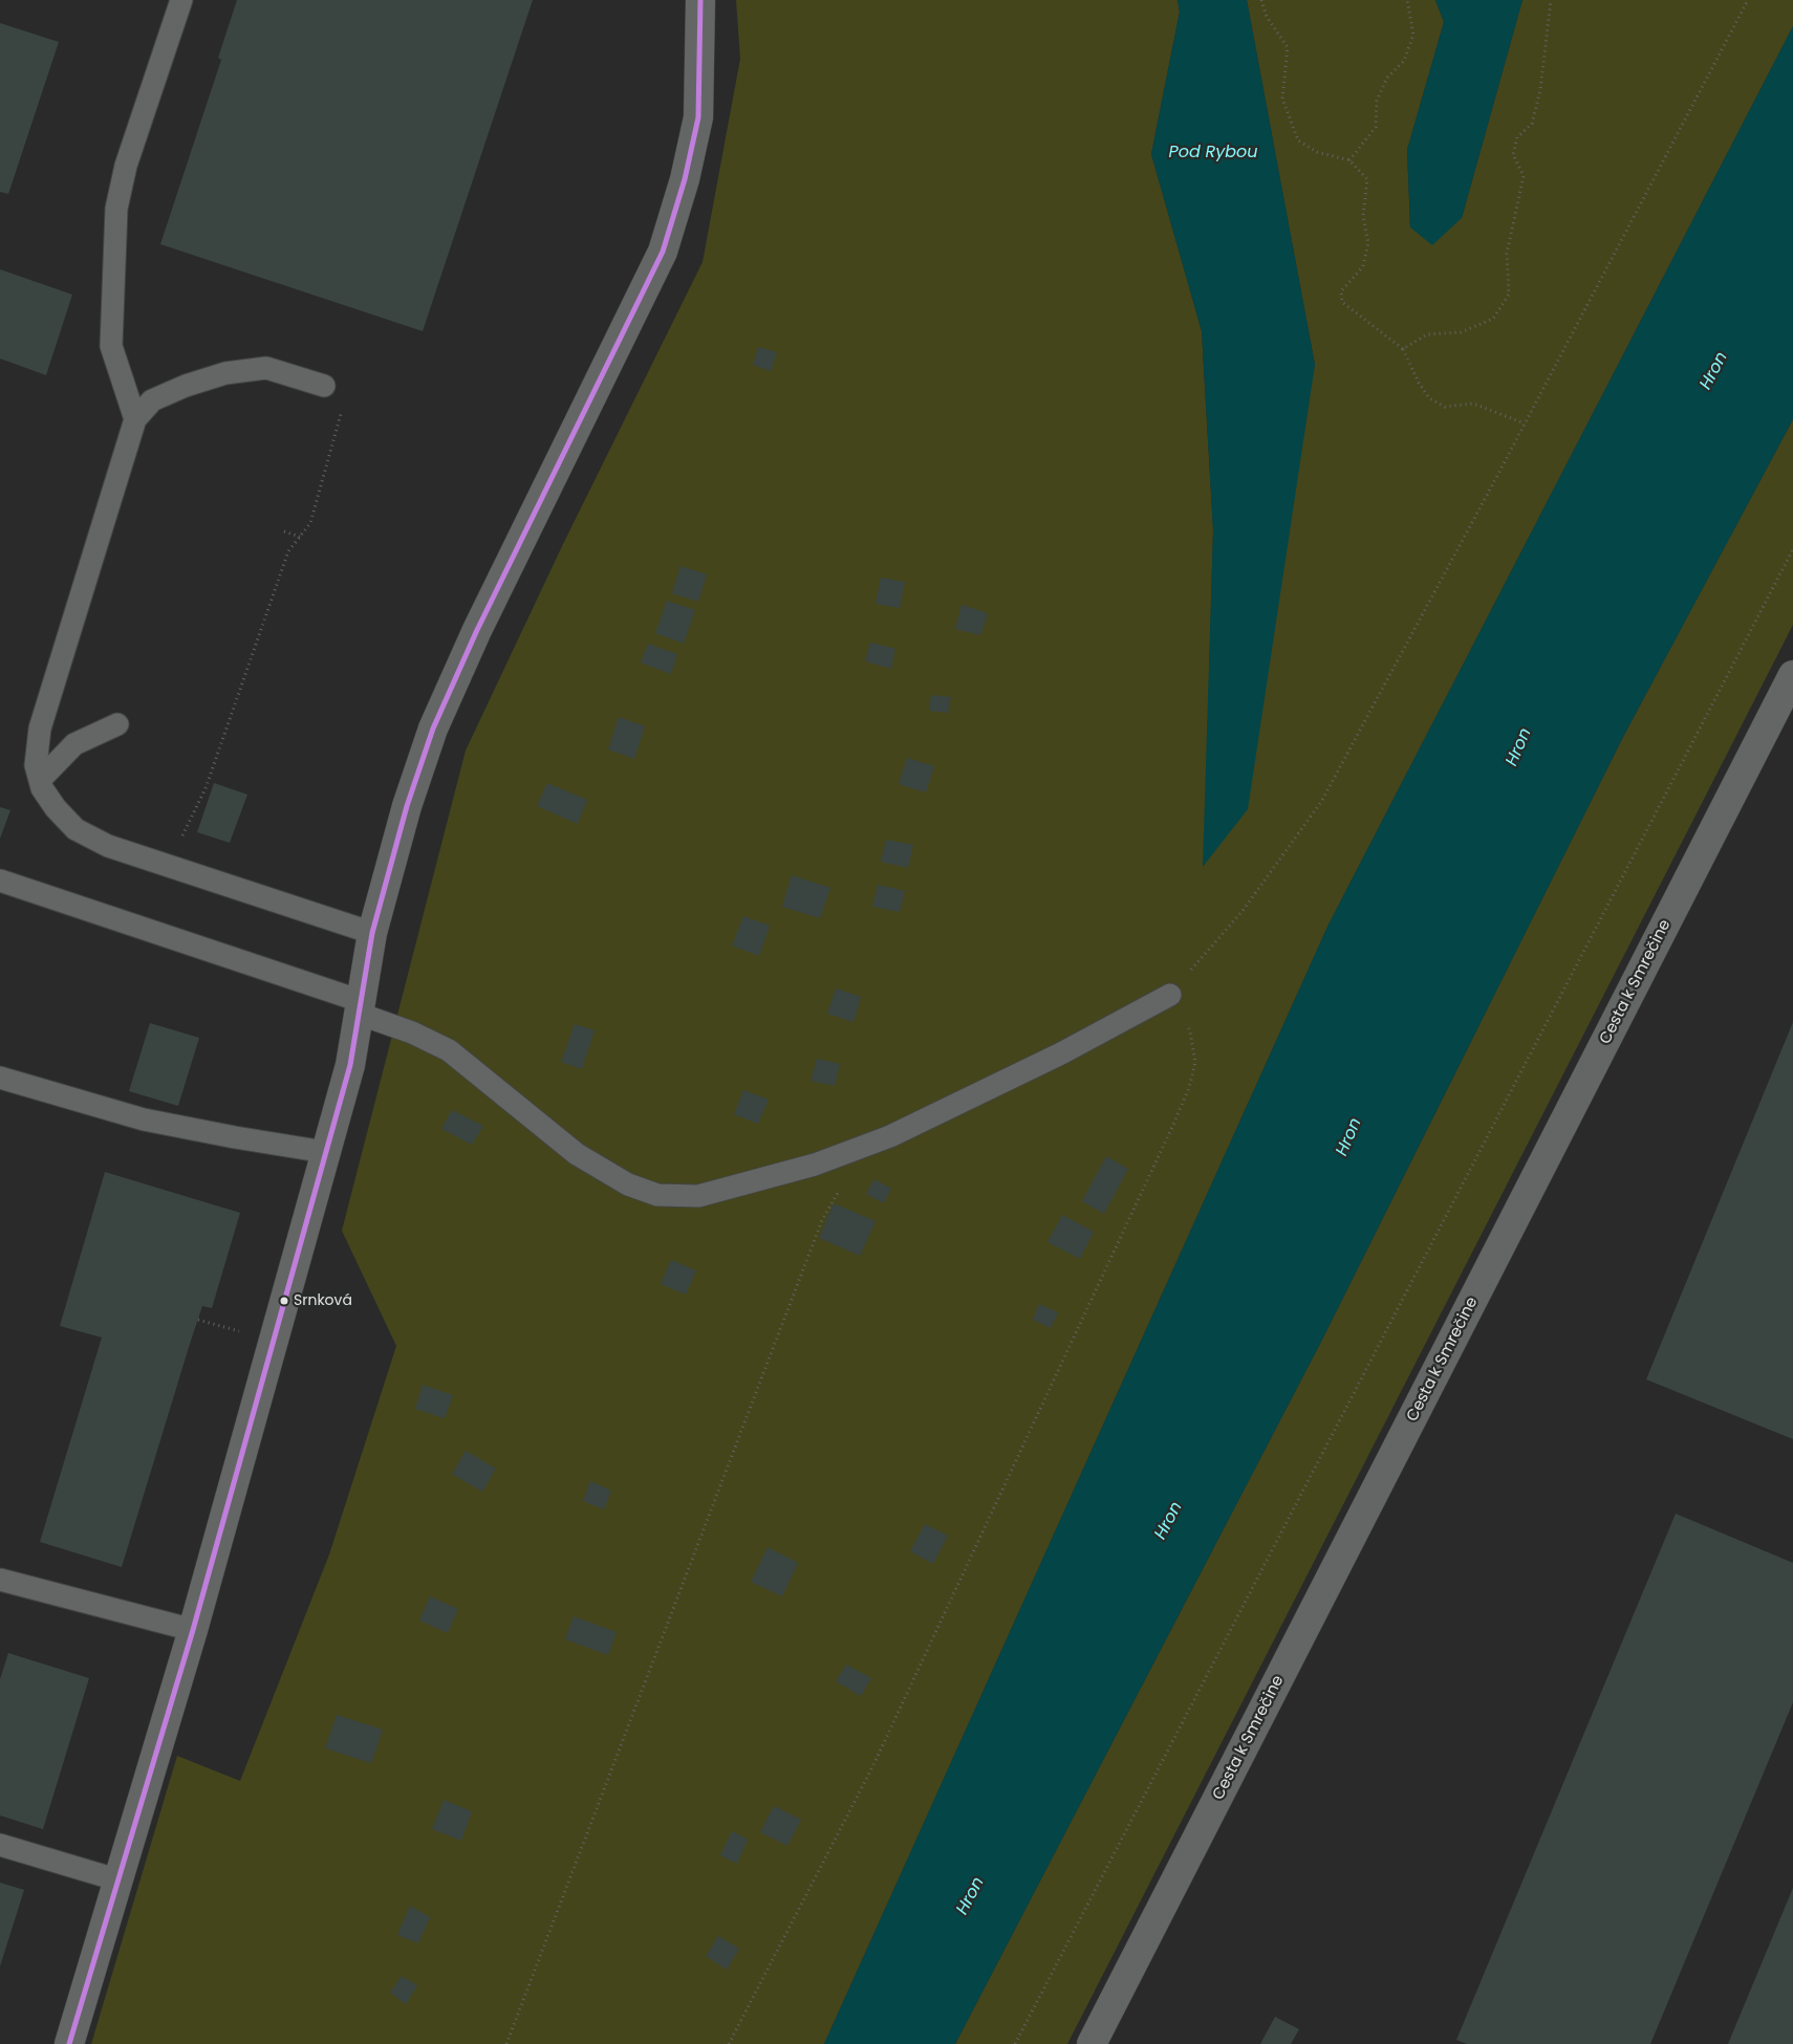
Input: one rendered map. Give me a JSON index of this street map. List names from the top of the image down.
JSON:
{
  "streets": {
    "street": ["Cesta k Smrečine"]
  },
  "water": ["Pod Rybou", "Hron"],
  "places": ["Srnková"]
}
